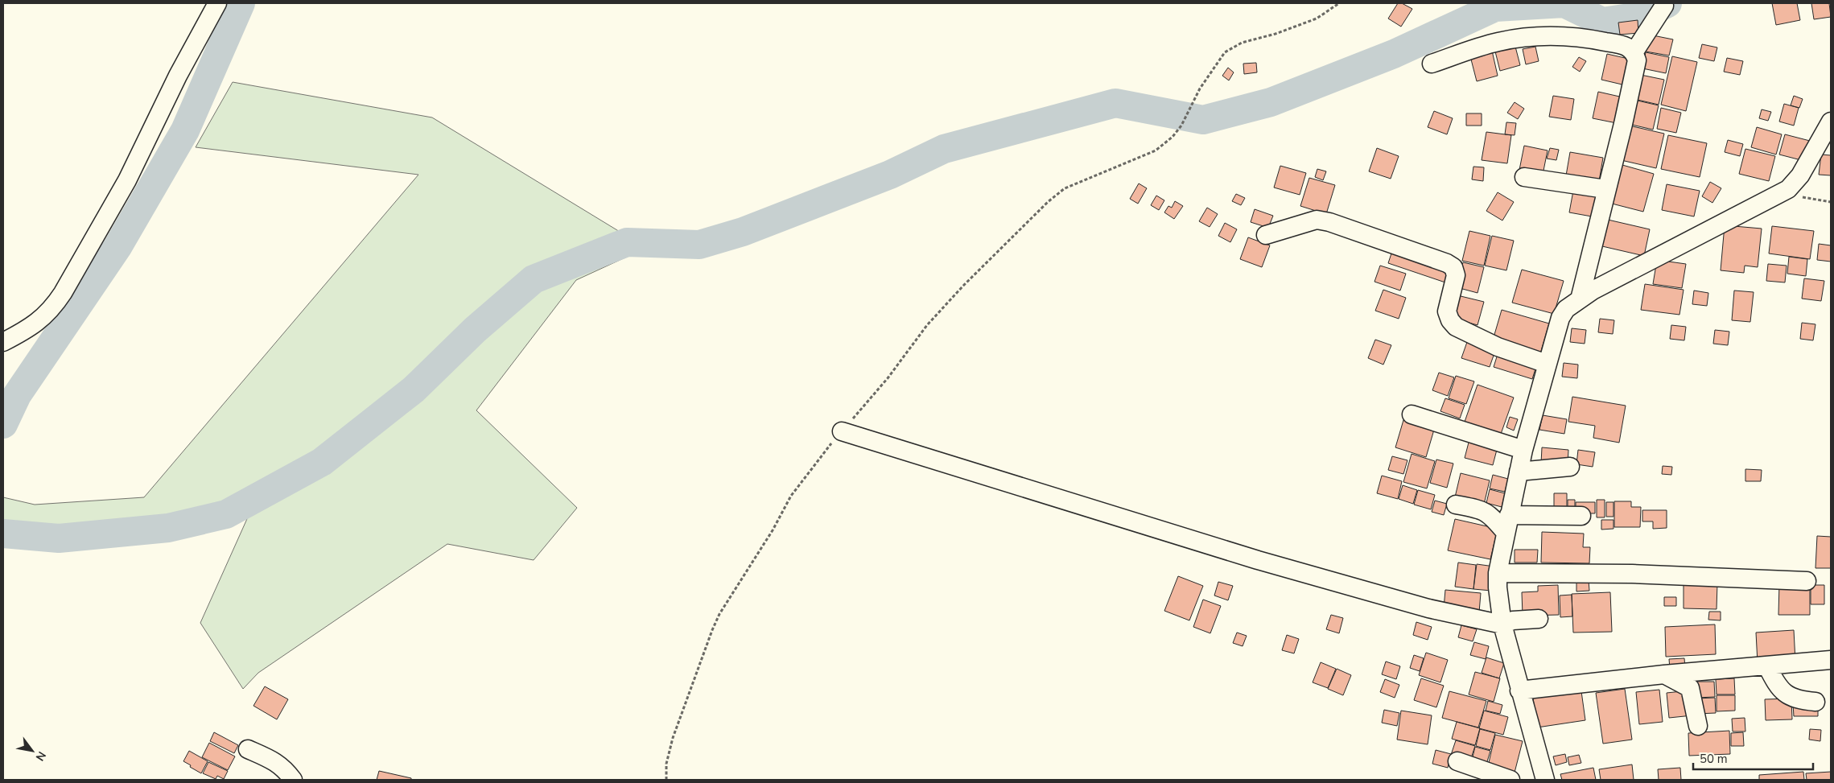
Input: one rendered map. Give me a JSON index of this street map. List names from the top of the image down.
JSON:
{
  "scale_bar": "50 m",
  "north": "bottom right"
}
